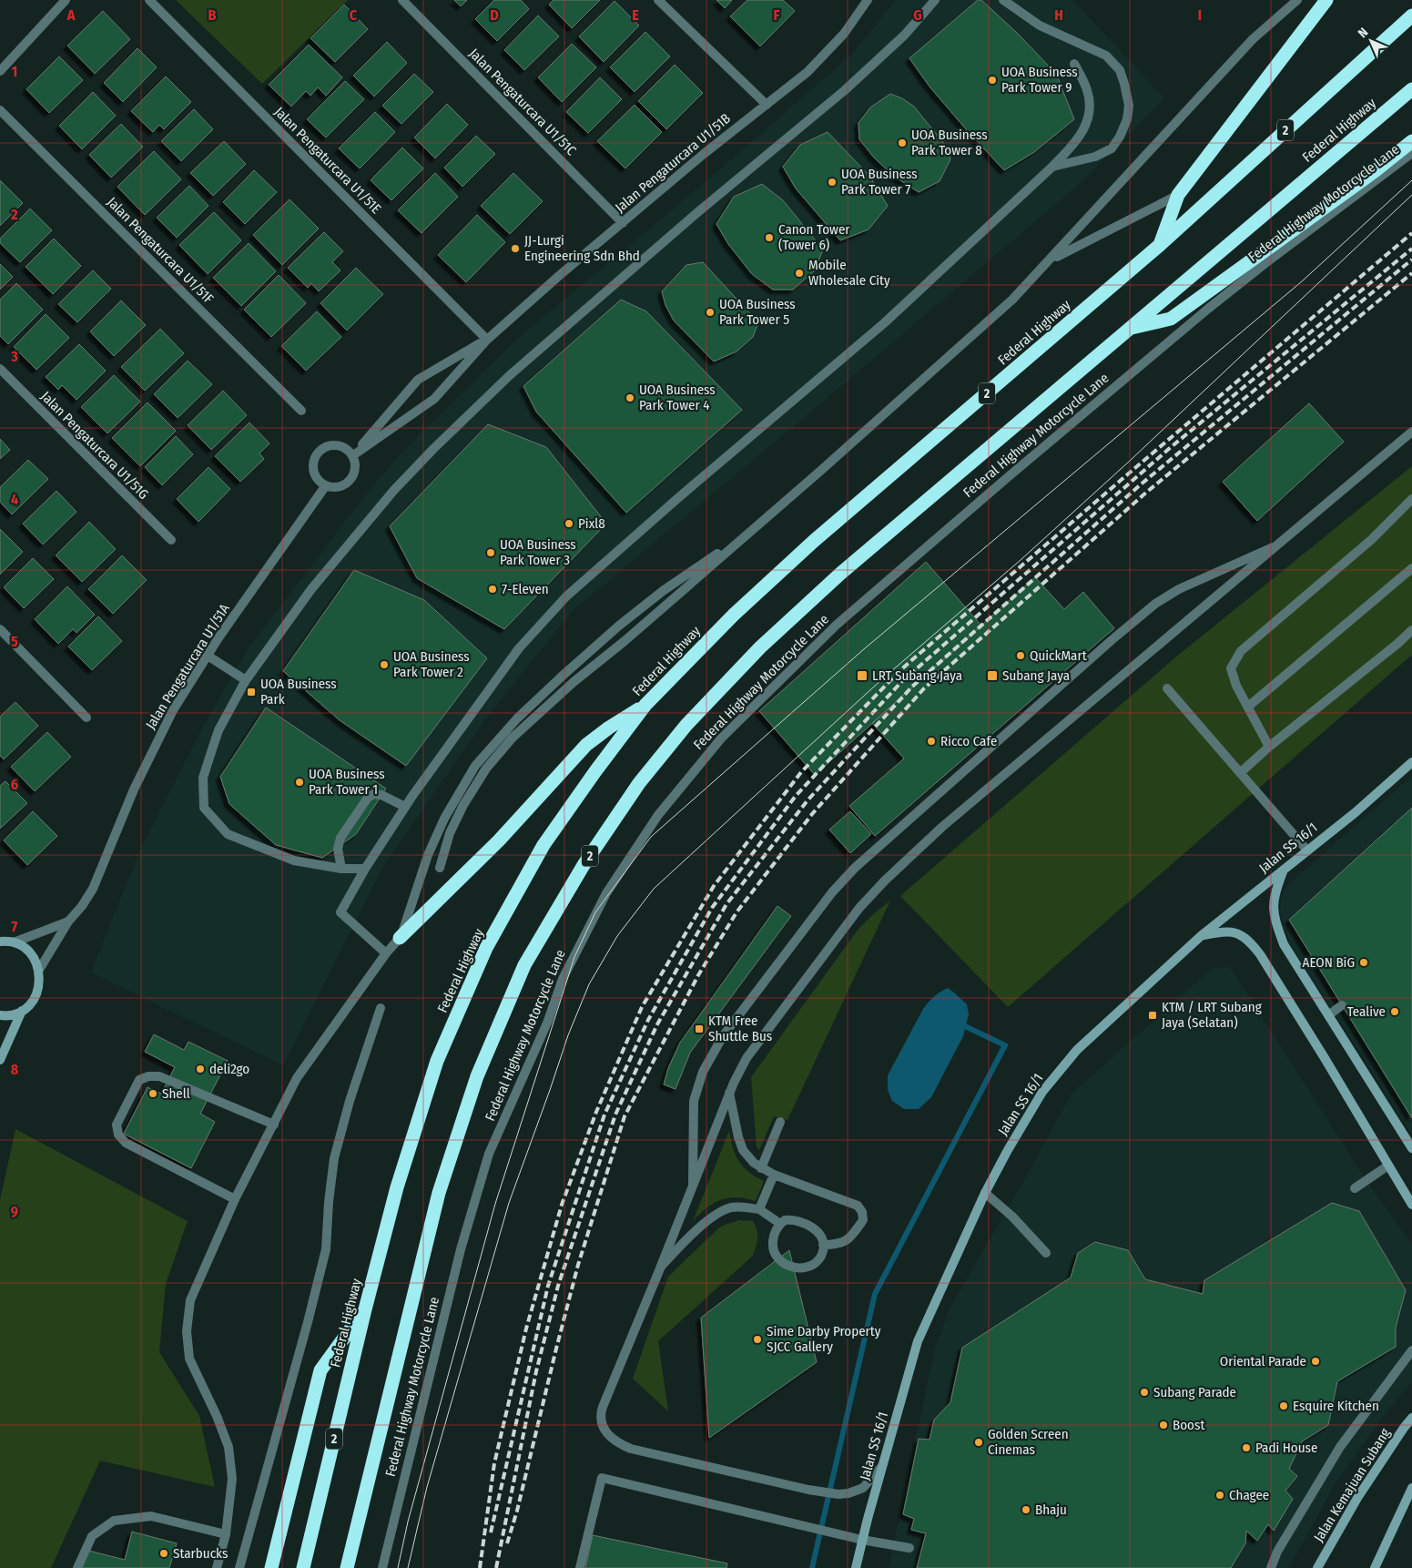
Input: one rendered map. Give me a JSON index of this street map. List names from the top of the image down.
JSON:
{
  "streets": {
    "highway": ["2", "Federal Highway"],
    "street": [
      "Jalan Pengaturcara U1/51C",
      "Jalan Pengaturcara U1/51E",
      "Jalan Pengaturcara U1/51B",
      "Federal Highway Motorcycle Lane",
      "Jalan Pengaturcara U1/51F",
      "Jalan Pengaturcara U1/51G",
      "Jalan Pengaturcara U1/51A",
      "Jalan SS 16/1",
      "Jalan Kemajuan Subang"
    ]
  },
  "crossings": [
    ["Jalan Pengaturcara U1/51C", "Jalan Pengaturcara U1/51B"],
    ["Jalan Pengaturcara U1/51E", "Jalan Pengaturcara U1/51B"],
    ["Jalan Pengaturcara U1/51B", "Jalan Pengaturcara U1/51A"]
  ],
  "places": {
    "other": [
      "UOA Business Park Tower 9",
      "UOA Business Park Tower 8",
      "UOA Business Park Tower 7",
      "Canon Tower (Tower 6)",
      "JJ-Lurgi Engineering Sdn Bhd",
      "Mobile Wholesale City",
      "UOA Business Park Tower 5",
      "UOA Business Park Tower 4",
      "Pixl8",
      "UOA Business Park Tower 3",
      "7-Eleven",
      "QuickMart",
      "UOA Business Park Tower 2",
      "Ricco Cafe",
      "UOA Business Park Tower 1",
      "AEON BiG",
      "Tealive",
      "deli2go",
      "Shell",
      "Sime Darby Property SJCC Gallery",
      "Oriental Parade",
      "Subang Parade",
      "Esquire Kitchen",
      "Boost",
      "Golden Screen Cinemas",
      "Padi House",
      "Chagee",
      "Bhaju",
      "Starbucks"
    ],
    "transit": [
      "LRT Subang Jaya",
      "Subang Jaya",
      "UOA Business Park",
      "KTM / LRT Subang Jaya (Selatan)",
      "KTM Free Shuttle Bus"
    ]
  },
  "north": "top left",
  "grid": {
    "columns": [
      "A",
      "B",
      "C",
      "D",
      "E",
      "F",
      "G",
      "H",
      "I"
    ],
    "rows": [
      "1",
      "2",
      "3",
      "4",
      "5",
      "6",
      "7",
      "8",
      "9"
    ]
  }
}
